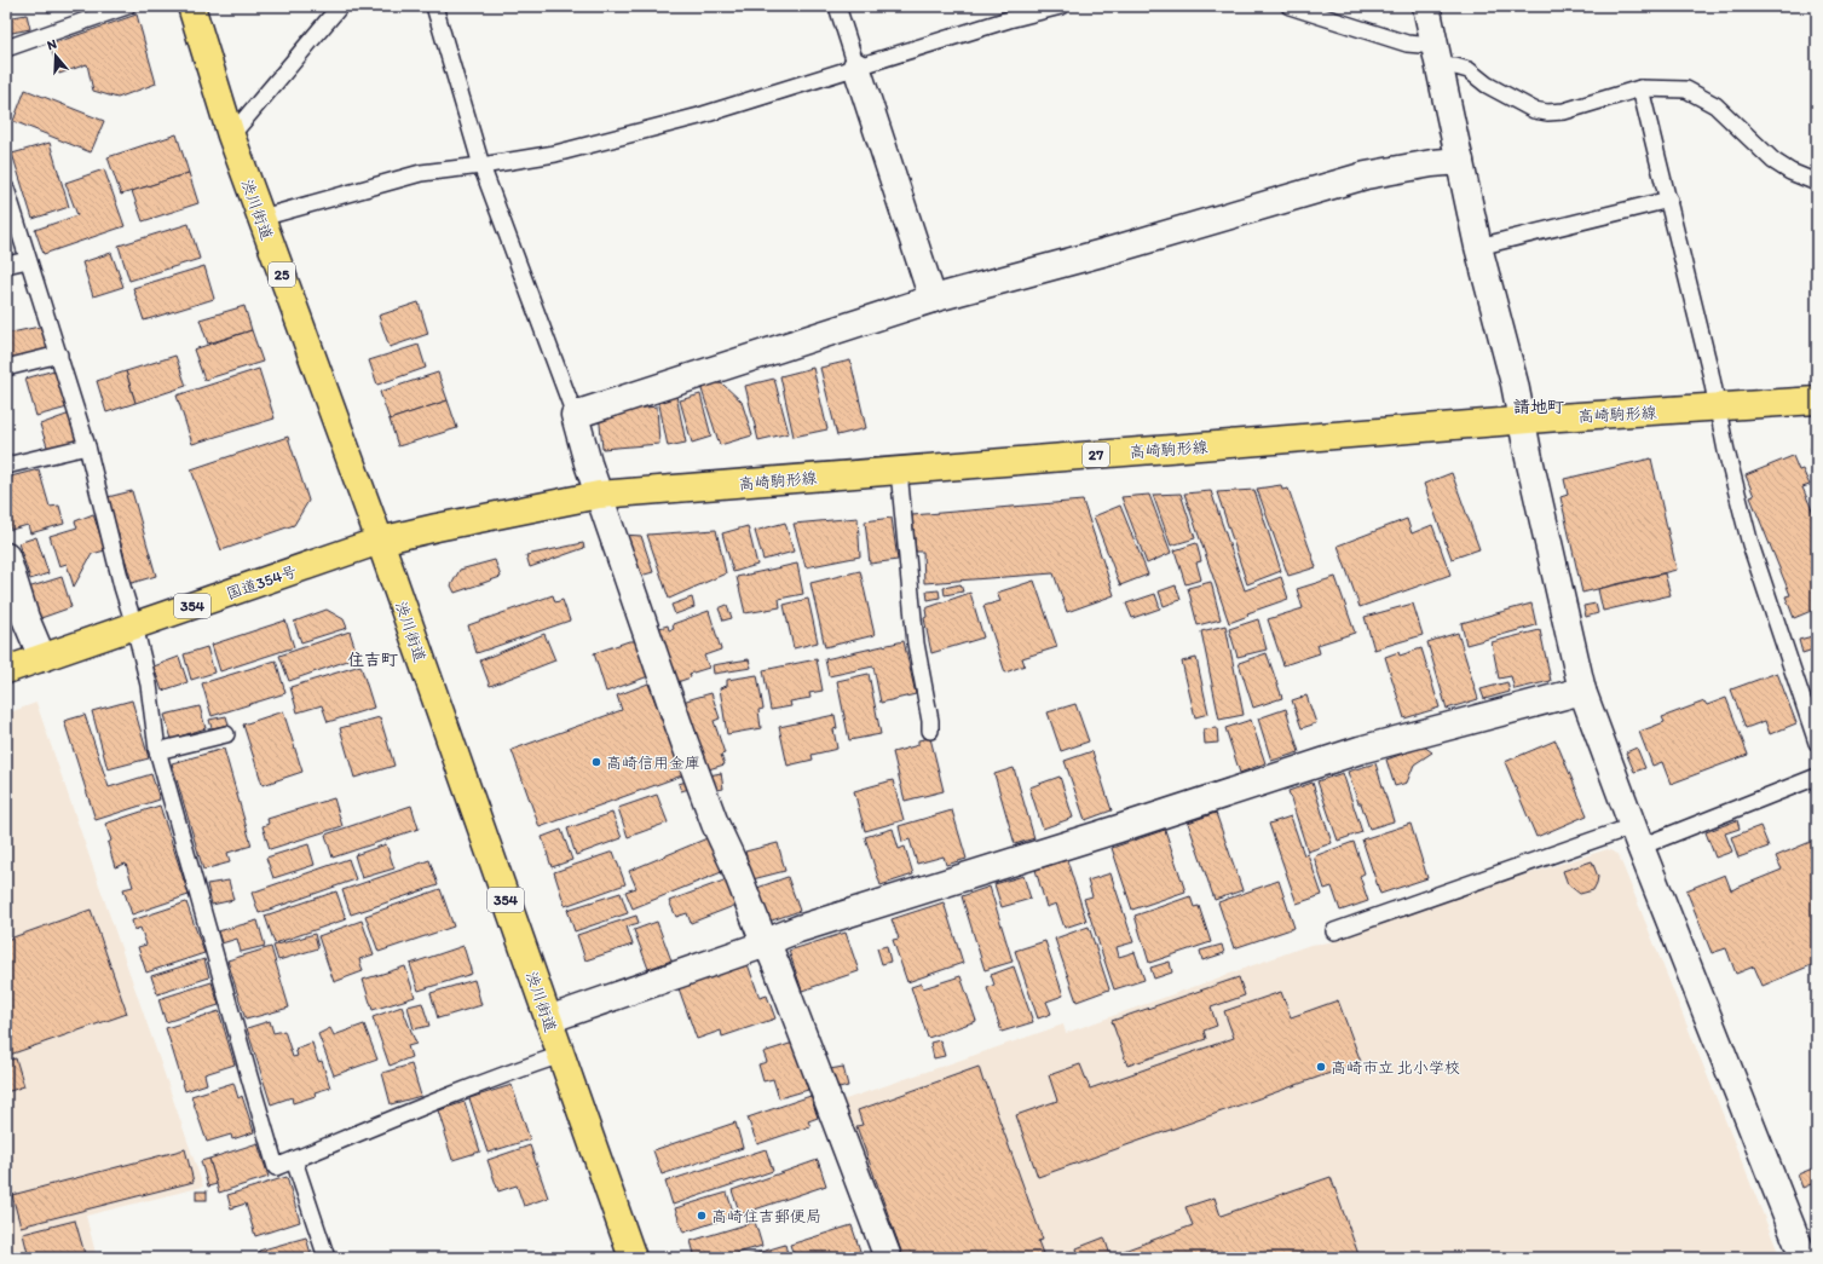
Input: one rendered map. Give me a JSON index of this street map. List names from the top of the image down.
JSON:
{
  "streets": {
    "main road": [
      "渋川街道",
      "25",
      "高崎駒形線",
      "27",
      "国道354号",
      "354"
    ]
  },
  "crossings": [
    ["渋川街道", "高崎駒形線"],
    ["渋川街道", "国道354号"],
    ["高崎駒形線", "国道354号"]
  ],
  "districts": ["請地町", "住吉町"],
  "places": ["高崎信用金庫", "高崎市立 北小学校", "高崎住吉郵便局"],
  "north": "top"
}
